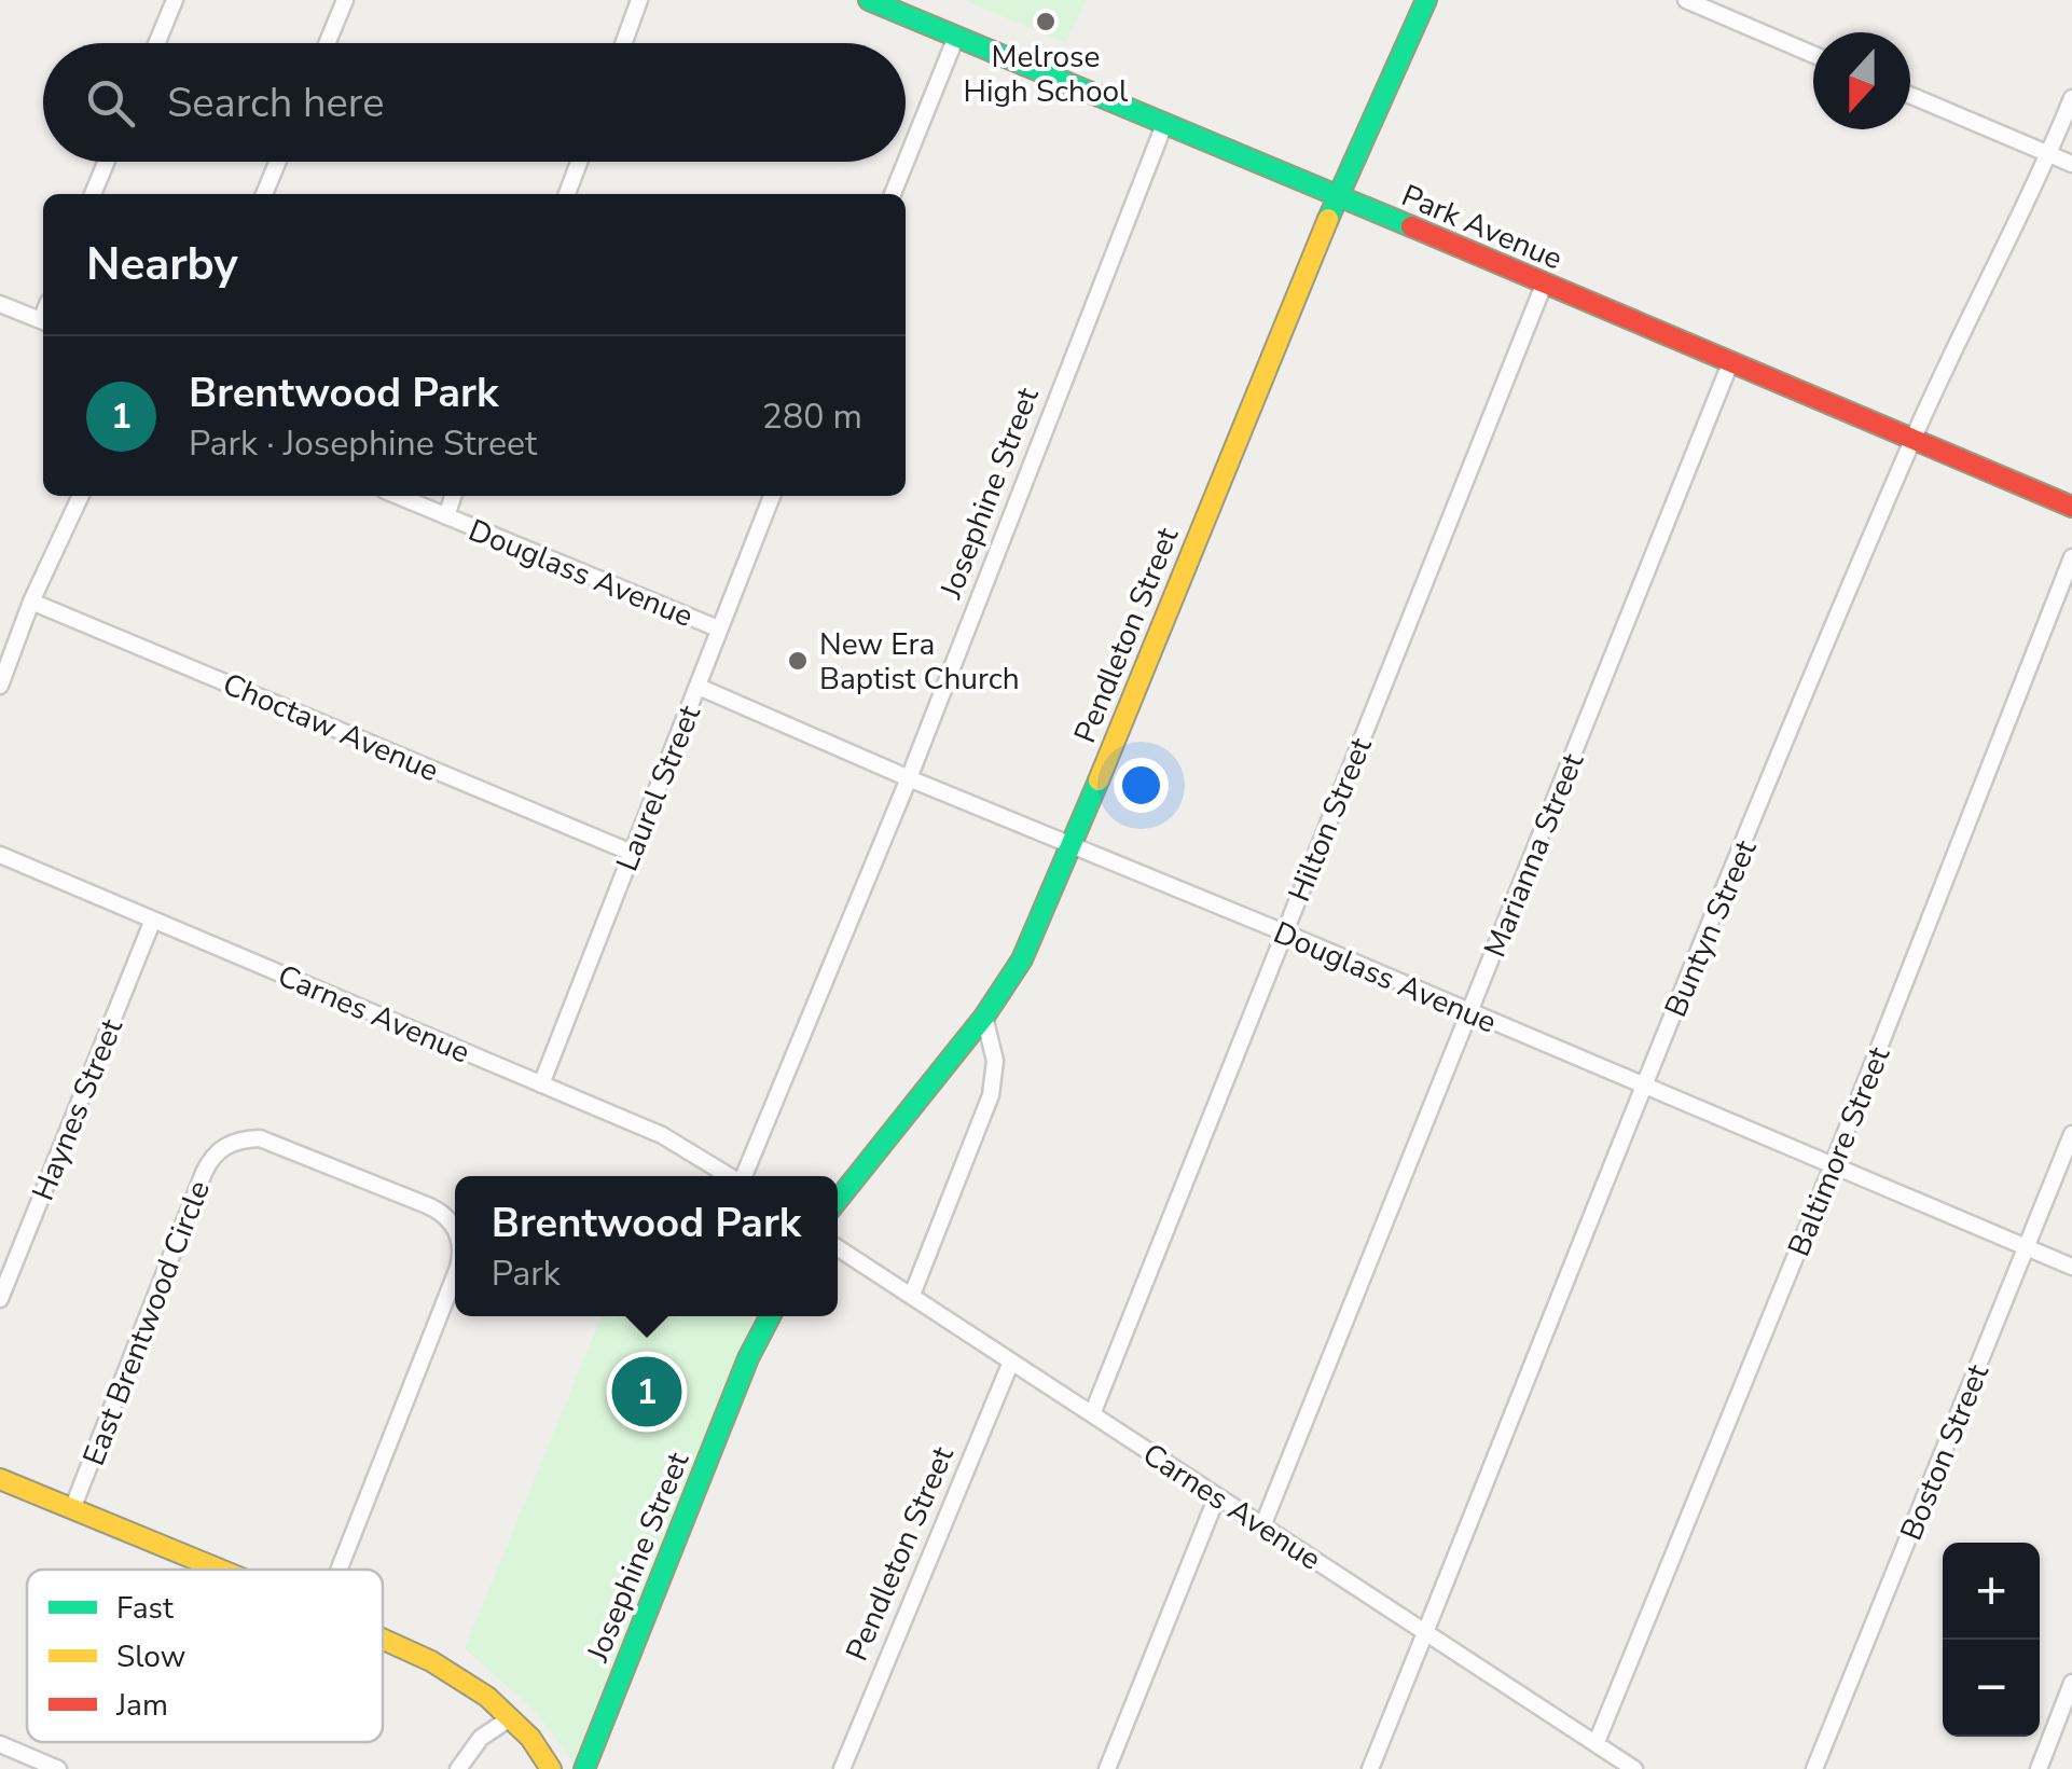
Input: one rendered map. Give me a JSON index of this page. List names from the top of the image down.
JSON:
{
  "streets": {
    "main road": ["Park Avenue", "Josephine Street", "Pendleton Street"],
    "street": [
      "Douglass Avenue",
      "Choctaw Avenue",
      "Laurel Street",
      "Hilton Street",
      "Marianna Street",
      "Buntyn Street",
      "Carnes Avenue",
      "Haynes Street",
      "Baltimore Street",
      "East Brentwood Circle",
      "Boston Street"
    ]
  },
  "crossings": [
    ["Park Avenue", "Josephine Street"],
    ["Park Avenue", "Pendleton Street"],
    ["Park Avenue", "Hilton Street"],
    ["Park Avenue", "Marianna Street"],
    ["Park Avenue", "Buntyn Street"],
    ["Josephine Street", "Douglass Avenue"],
    ["Douglass Avenue", "Pendleton Street"],
    ["Douglass Avenue", "Laurel Street"],
    ["Douglass Avenue", "Hilton Street"],
    ["Douglass Avenue", "Marianna Street"],
    ["Douglass Avenue", "Buntyn Street"],
    ["Douglass Avenue", "Baltimore Street"],
    ["Douglass Avenue", "Boston Street"],
    ["Pendleton Street", "Carnes Avenue"],
    ["Choctaw Avenue", "Laurel Street"],
    ["Laurel Street", "Carnes Avenue"],
    ["Hilton Street", "Carnes Avenue"],
    ["Marianna Street", "Carnes Avenue"],
    ["Buntyn Street", "Carnes Avenue"],
    ["Carnes Avenue", "Haynes Street"],
    ["Carnes Avenue", "Baltimore Street"]
  ],
  "places": ["Melrose High School", "New Era Baptist Church"],
  "legend": ["Fast", "Slow", "Jam"],
  "north": "bottom",
  "page": {
    "search": "Search here",
    "heading": "Nearby",
    "list": [
      {
        "mark": "1",
        "name": "Brentwood Park",
        "note": "Park · Josephine Street",
        "value": "280 m"
      }
    ],
    "popup": ["Brentwood Park", "Park"],
    "pins": "1",
    "map_buttons": ["+", "−"]
  }
}
